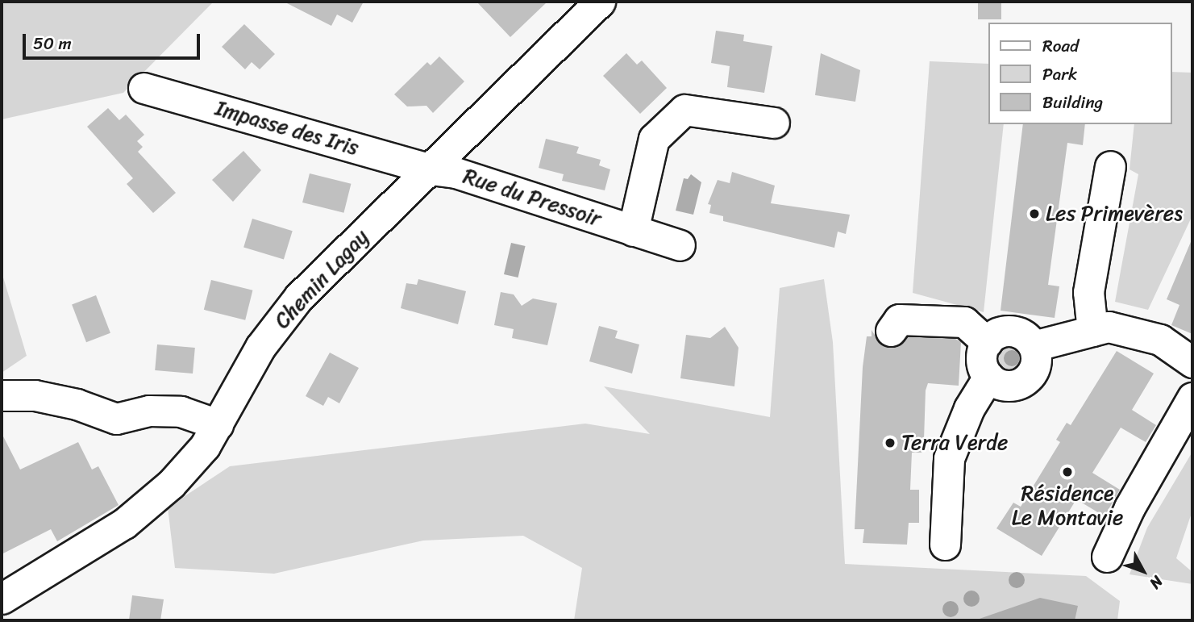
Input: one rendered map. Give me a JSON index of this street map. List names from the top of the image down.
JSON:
{
  "streets": {
    "street": ["Impasse des Iris", "Rue du Pressoir", "Chemin Lagay"]
  },
  "crossings": [
    ["Impasse des Iris", "Rue du Pressoir"],
    ["Impasse des Iris", "Chemin Lagay"],
    ["Rue du Pressoir", "Chemin Lagay"]
  ],
  "places": ["Les Primevères", "Terra Verde", "Résidence Le Montavie"],
  "legend": ["Road", "Park", "Building"],
  "scale_bar": "50 m",
  "north": "bottom right"
}
